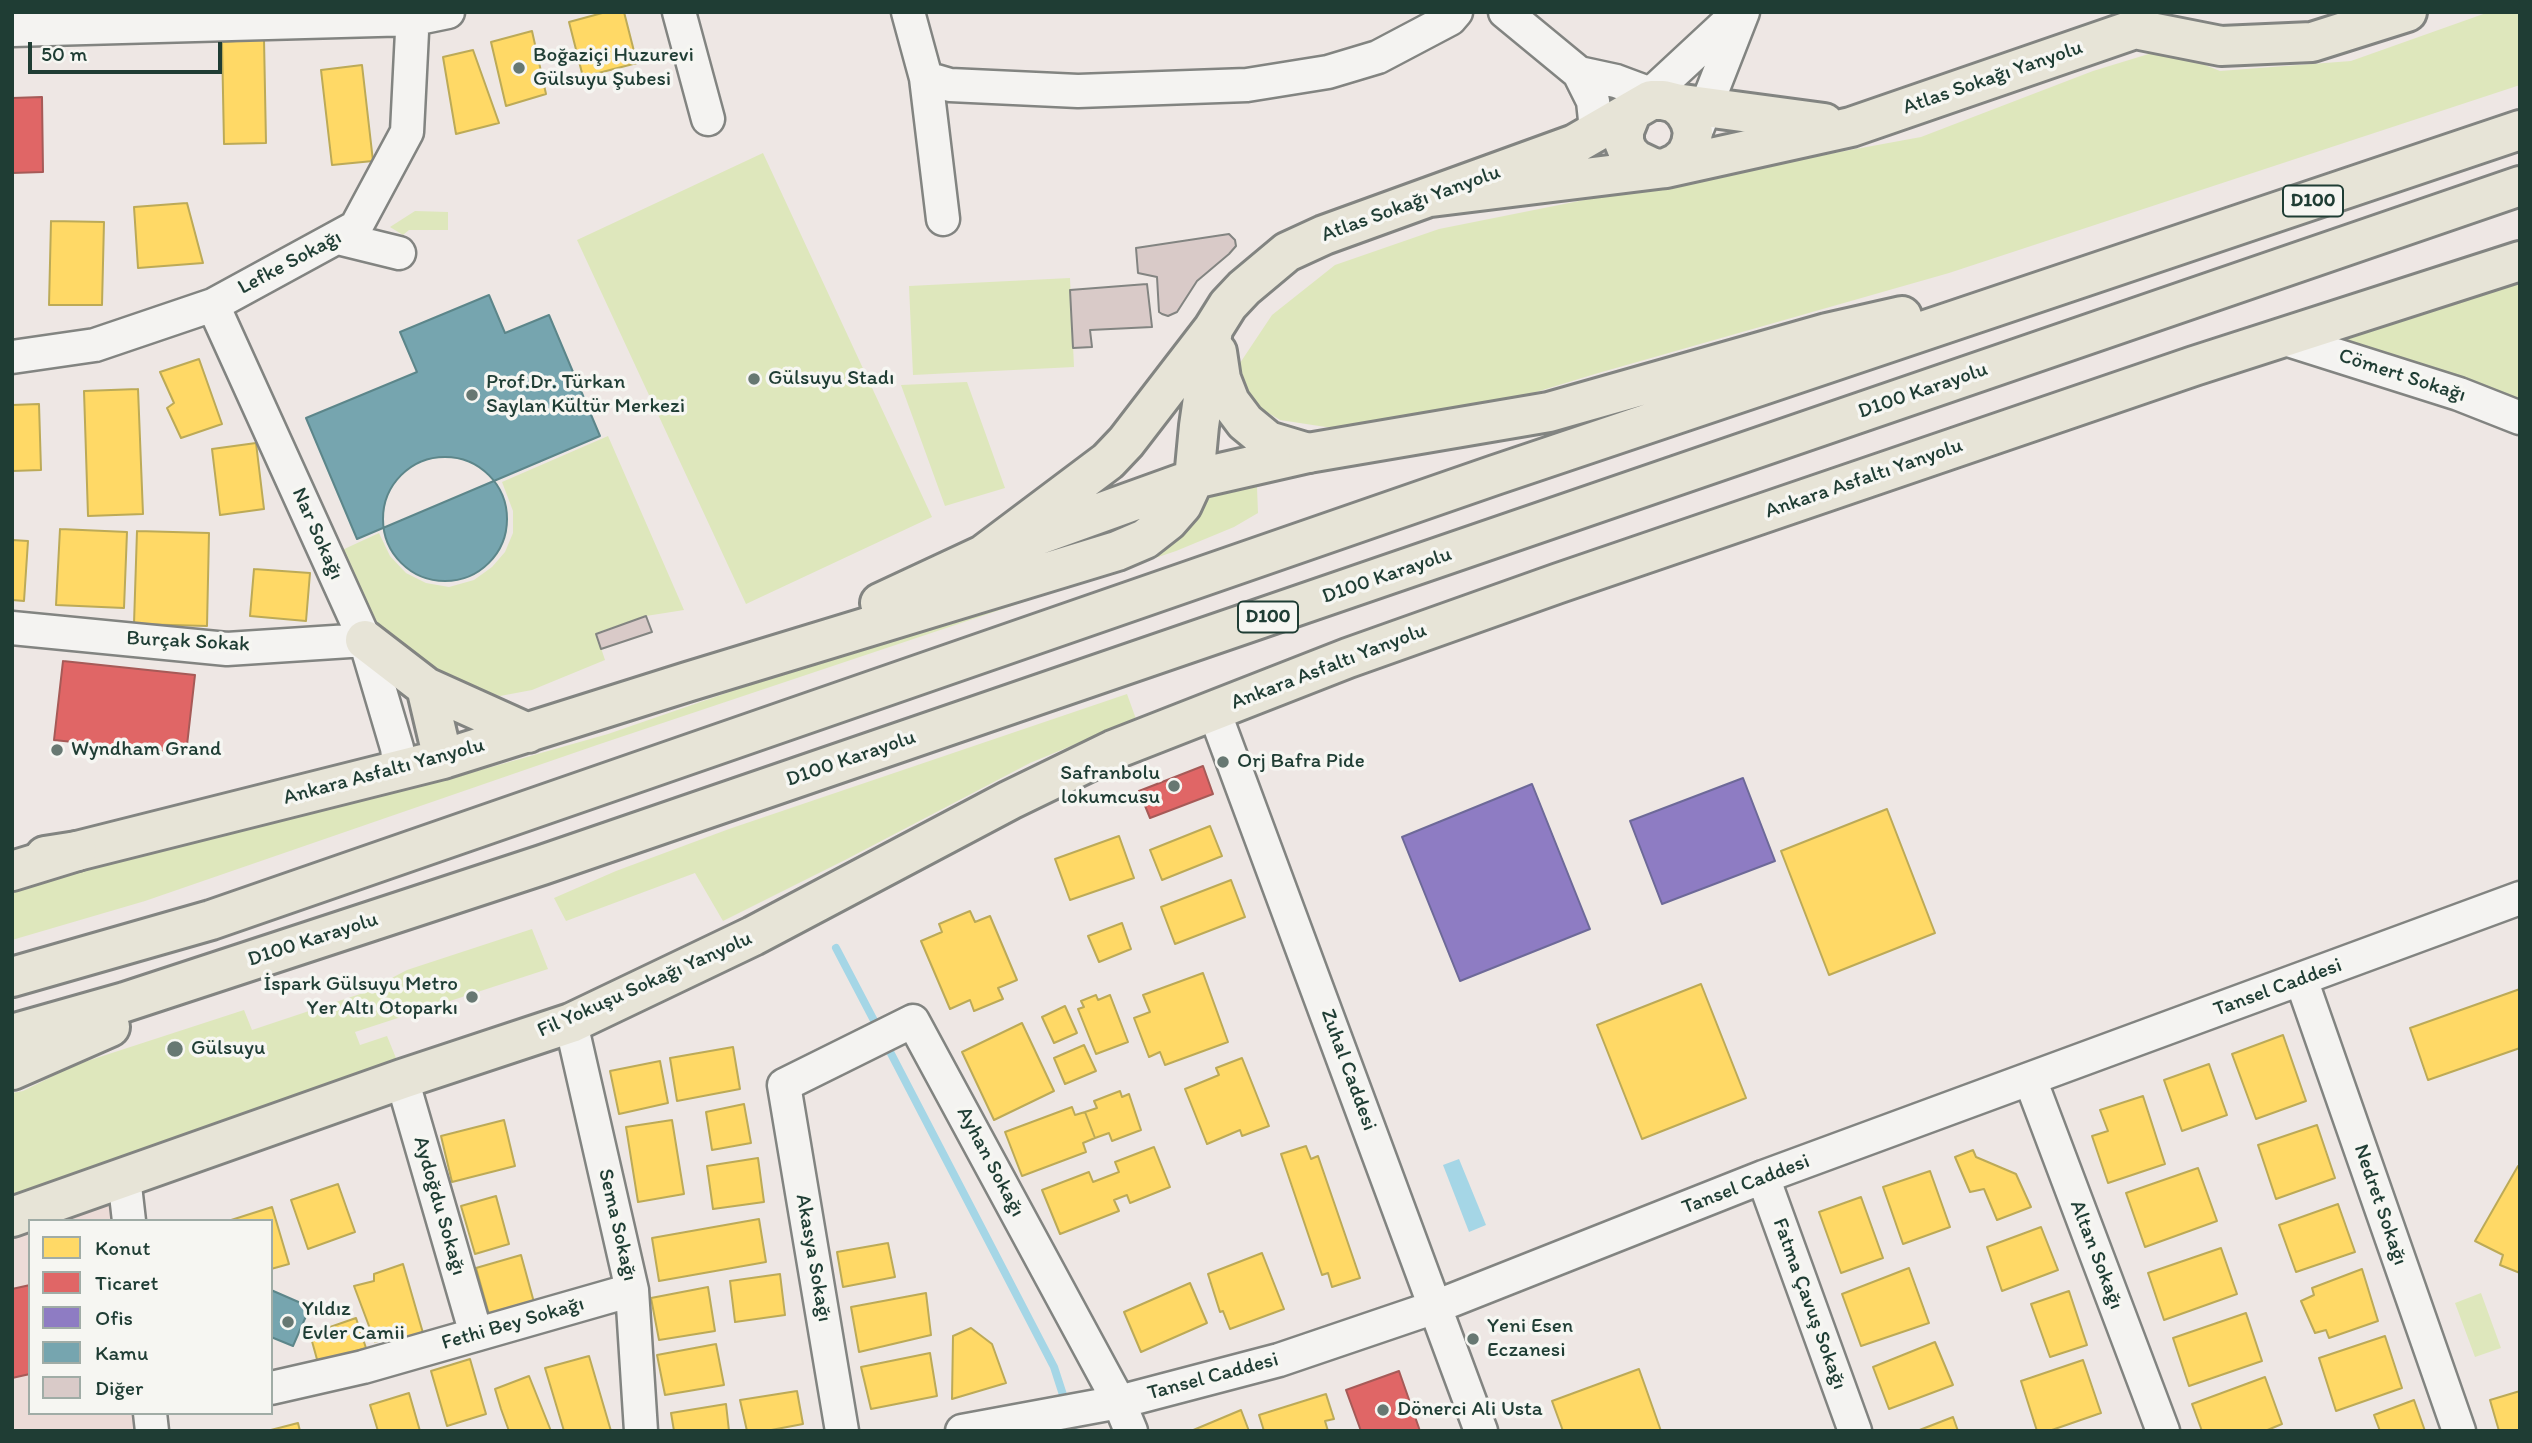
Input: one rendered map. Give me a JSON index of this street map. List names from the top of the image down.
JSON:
{
  "streets": {
    "main road": [
      "Atlas Sokağı Yanyolu",
      "D100",
      "D100 Karayolu",
      "Ankara Asfaltı Yanyolu",
      "Fil Yokuşu Sokağı Yanyolu"
    ],
    "street": [
      "Lefke Sokağı",
      "Cömert Sokağı",
      "Nar Sokağı",
      "Burçak Sokak",
      "Tansel Caddesi",
      "Zuhal Caddesi",
      "Ayhan Sokağı",
      "Nedret Sokağı",
      "Aydoğdu Sokağı",
      "Sema Sokağı",
      "Altan Sokağı",
      "Akasya Sokağı",
      "Fatma Çavuş Sokağı",
      "Fethi Bey Sokağı"
    ]
  },
  "crossings": [
    ["Lefke Sokağı", "Nar Sokağı"],
    ["Cömert Sokağı", "Ankara Asfaltı Yanyolu"],
    ["Ankara Asfaltı Yanyolu", "Nar Sokağı"],
    ["Ankara Asfaltı Yanyolu", "Fil Yokuşu Sokağı Yanyolu"],
    ["Ankara Asfaltı Yanyolu", "Zuhal Caddesi"],
    ["Nar Sokağı", "Burçak Sokak"],
    ["Fil Yokuşu Sokağı Yanyolu", "Zuhal Caddesi"],
    ["Fil Yokuşu Sokağı Yanyolu", "Aydoğdu Sokağı"],
    ["Fil Yokuşu Sokağı Yanyolu", "Sema Sokağı"],
    ["Tansel Caddesi", "Zuhal Caddesi"],
    ["Tansel Caddesi", "Ayhan Sokağı"],
    ["Tansel Caddesi", "Nedret Sokağı"],
    ["Tansel Caddesi", "Altan Sokağı"],
    ["Tansel Caddesi", "Fatma Çavuş Sokağı"],
    ["Ayhan Sokağı", "Akasya Sokağı"],
    ["Aydoğdu Sokağı", "Fethi Bey Sokağı"],
    ["Sema Sokağı", "Fethi Bey Sokağı"]
  ],
  "places": [
    "Boğaziçi Huzurevi Gülsuyu Şubesi",
    "Gülsuyu Stadı",
    "Prof.Dr. Türkan Saylan Kültür Merkezi",
    "Wyndham Grand",
    "Orj Bafra Pide",
    "Safranbolu lokumcusu",
    "İspark Gülsuyu Metro Yer Altı Otoparkı",
    "Gülsuyu",
    "Yıldız Evler Camii",
    "Yeni Esen Eczanesi",
    "Dönerci Ali Usta"
  ],
  "legend": [
    "Konut",
    "Ticaret",
    "Ofis",
    "Kamu",
    "Diğer"
  ],
  "scale_bar": "50 m"
}
